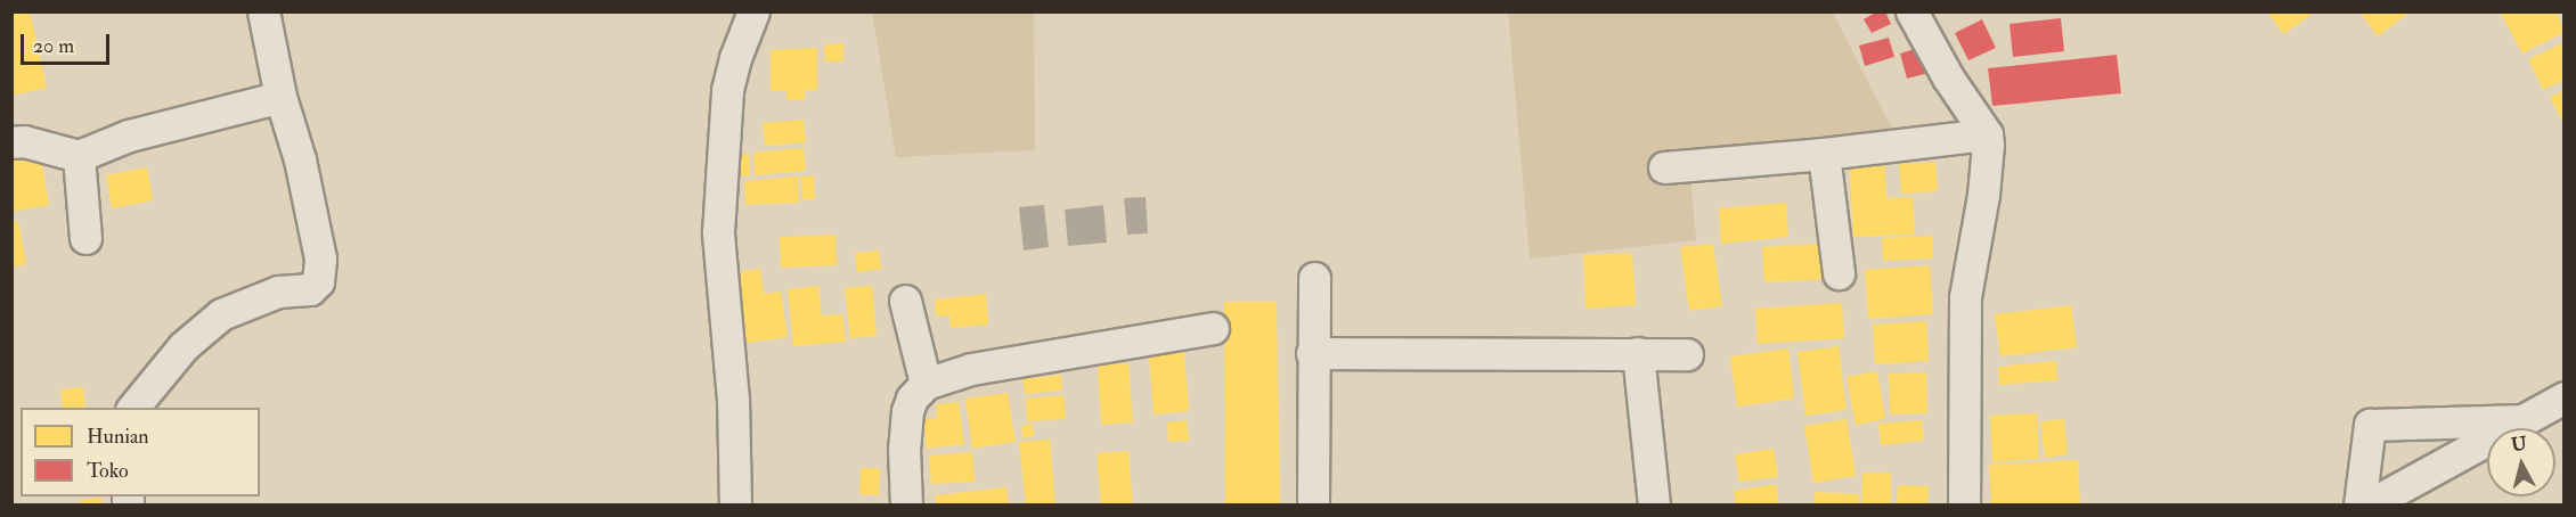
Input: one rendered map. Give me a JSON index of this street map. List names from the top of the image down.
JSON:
{
  "legend": ["Hunian", "Toko"],
  "scale_bar": "20 m",
  "north": "top"
}
